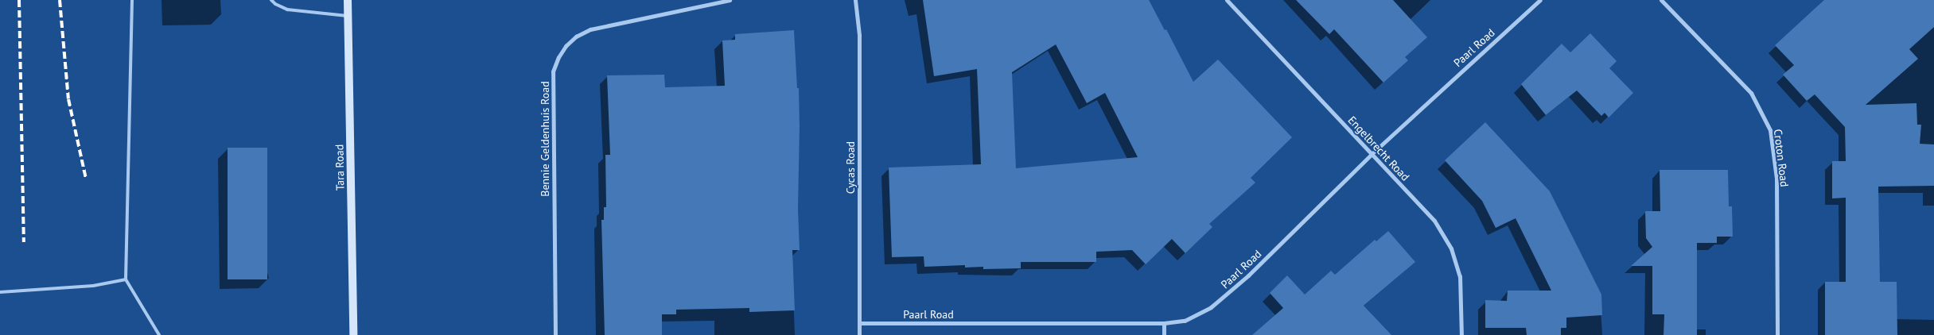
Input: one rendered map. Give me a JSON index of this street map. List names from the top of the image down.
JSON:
{
  "streets": {
    "street": [
      "Paarl Road",
      "Bennie Geldenhuis Road",
      "Engelbrecht Road",
      "Croton Road",
      "Tara Road",
      "Cycas Road"
    ]
  },
  "crossings": [
    ["Paarl Road", "Engelbrecht Road"],
    ["Paarl Road", "Cycas Road"]
  ]
}
